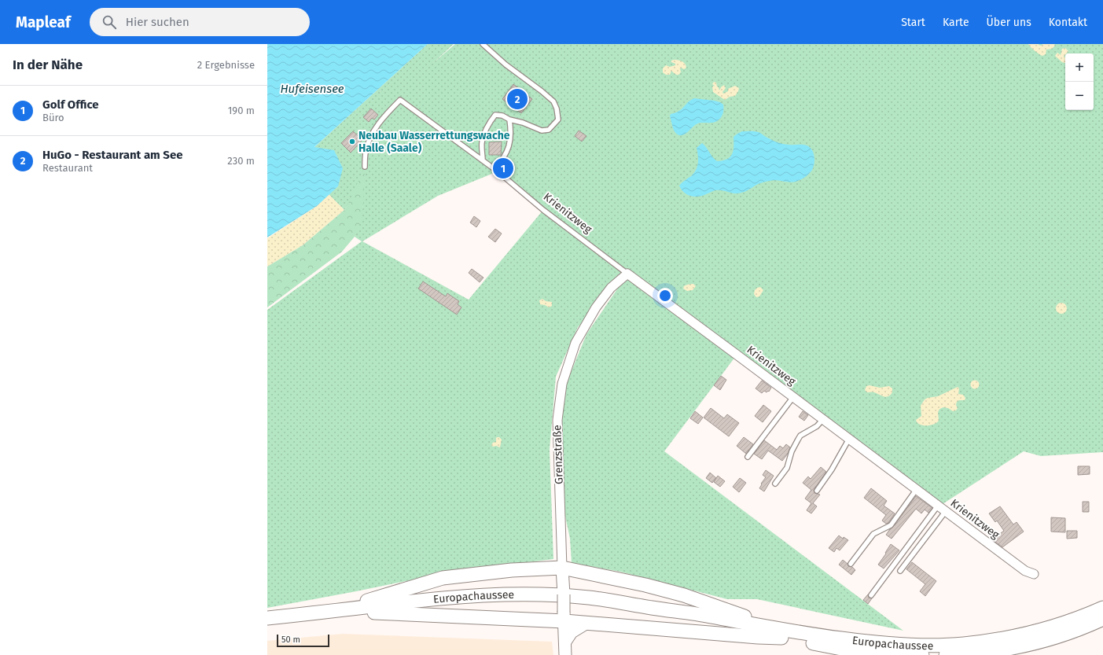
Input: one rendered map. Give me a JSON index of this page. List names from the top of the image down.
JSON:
{
  "streets": {
    "main road": ["Europachaussee"],
    "street": ["Krienitzweg", "Grenzstraße"]
  },
  "crossings": [
    ["Krienitzweg", "Grenzstraße"]
  ],
  "water": ["Hufeisensee"],
  "places": ["Neubau Wasserrettungswache Halle (Saale)"],
  "scale_bar": "50 m",
  "page": {
    "header": "Mapleaf",
    "search": "Hier suchen",
    "nav": [
      "Start",
      "Karte",
      "Über uns",
      "Kontakt"
    ],
    "heading": ["In der Nähe", "2 Ergebnisse"],
    "map_buttons": ["+", "−"],
    "list": [
      {
        "mark": "1",
        "name": "Golf Office",
        "note": "Büro",
        "value": "190 m"
      },
      {
        "mark": "2",
        "name": "HuGo - Restaurant am See",
        "note": "Restaurant",
        "value": "230 m"
      }
    ],
    "pins": ["2", "1"],
    "scale": "50 m"
  }
}
